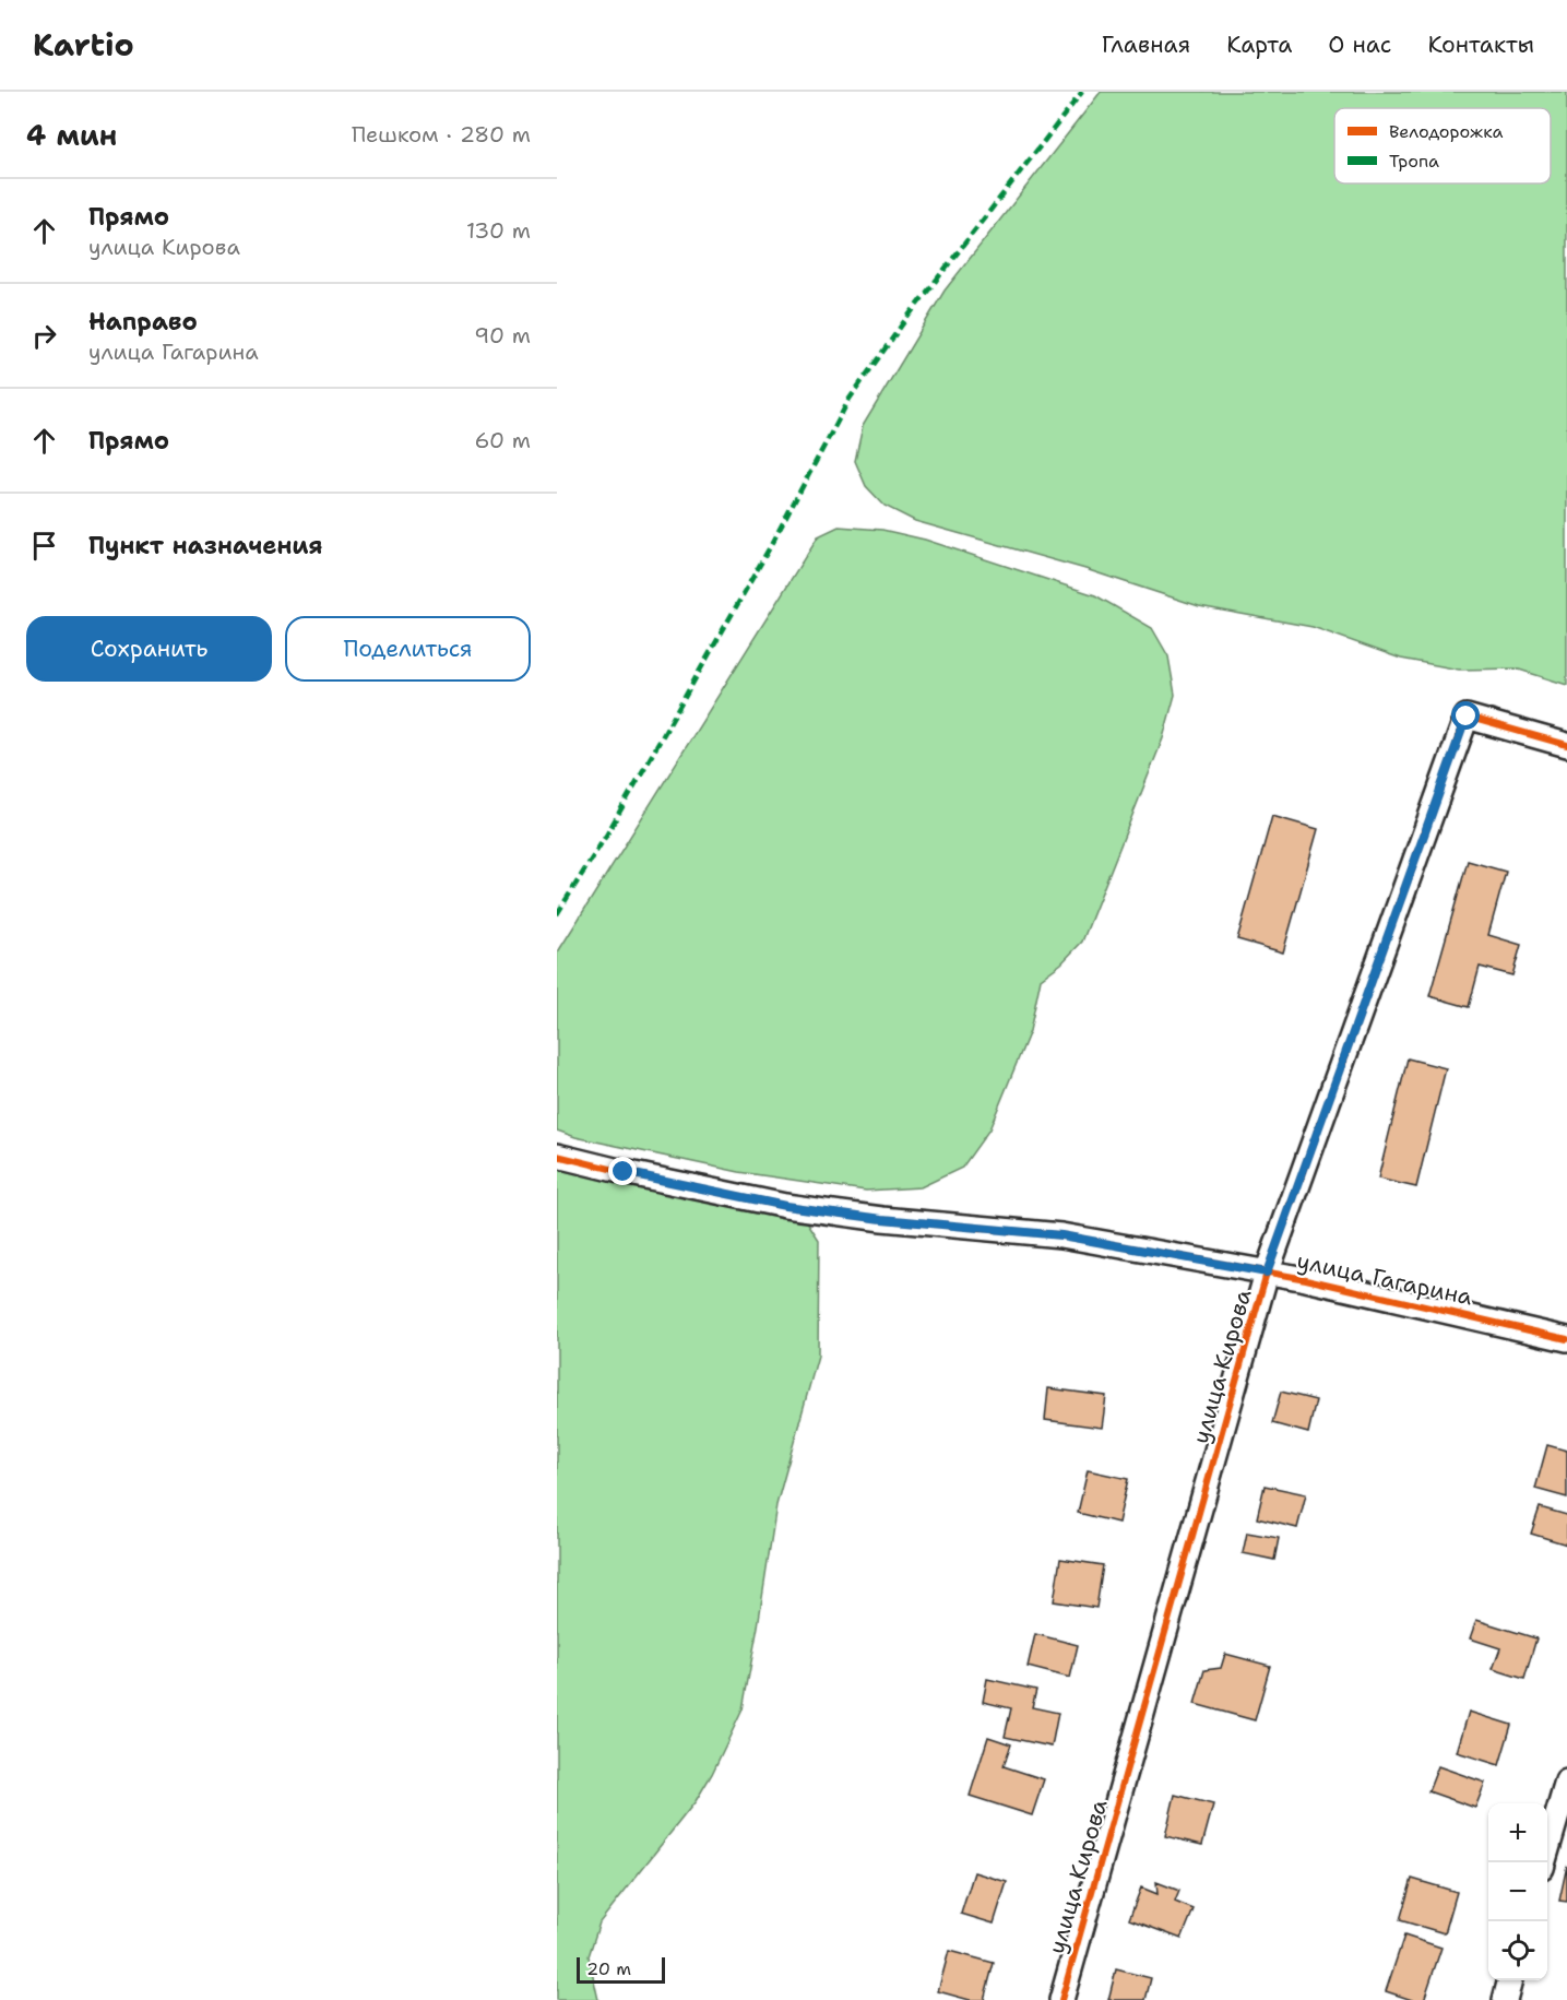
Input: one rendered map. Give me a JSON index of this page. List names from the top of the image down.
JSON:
{
  "streets": {
    "street": ["улица Гагарина", "улица Кирова"]
  },
  "crossings": [
    ["улица Гагарина", "улица Кирова"]
  ],
  "legend": ["Велодорожка", "Тропа"],
  "scale_bar": "20 m",
  "page": {
    "header": "Kartio",
    "nav": [
      "Главная",
      "Карта",
      "О нас",
      "Контакты"
    ],
    "heading": ["4 мин", "Пешком · 280 m"],
    "list": [
      ["Прямо", "улица Кирова", "130 m"],
      ["Направо", "улица Гагарина", "90 m"],
      ["Прямо", "60 m"],
      "Пункт назначения"
    ],
    "buttons": ["Сохранить", "Поделиться"],
    "map_buttons": ["+", "−"],
    "scale": "20 m"
  }
}
